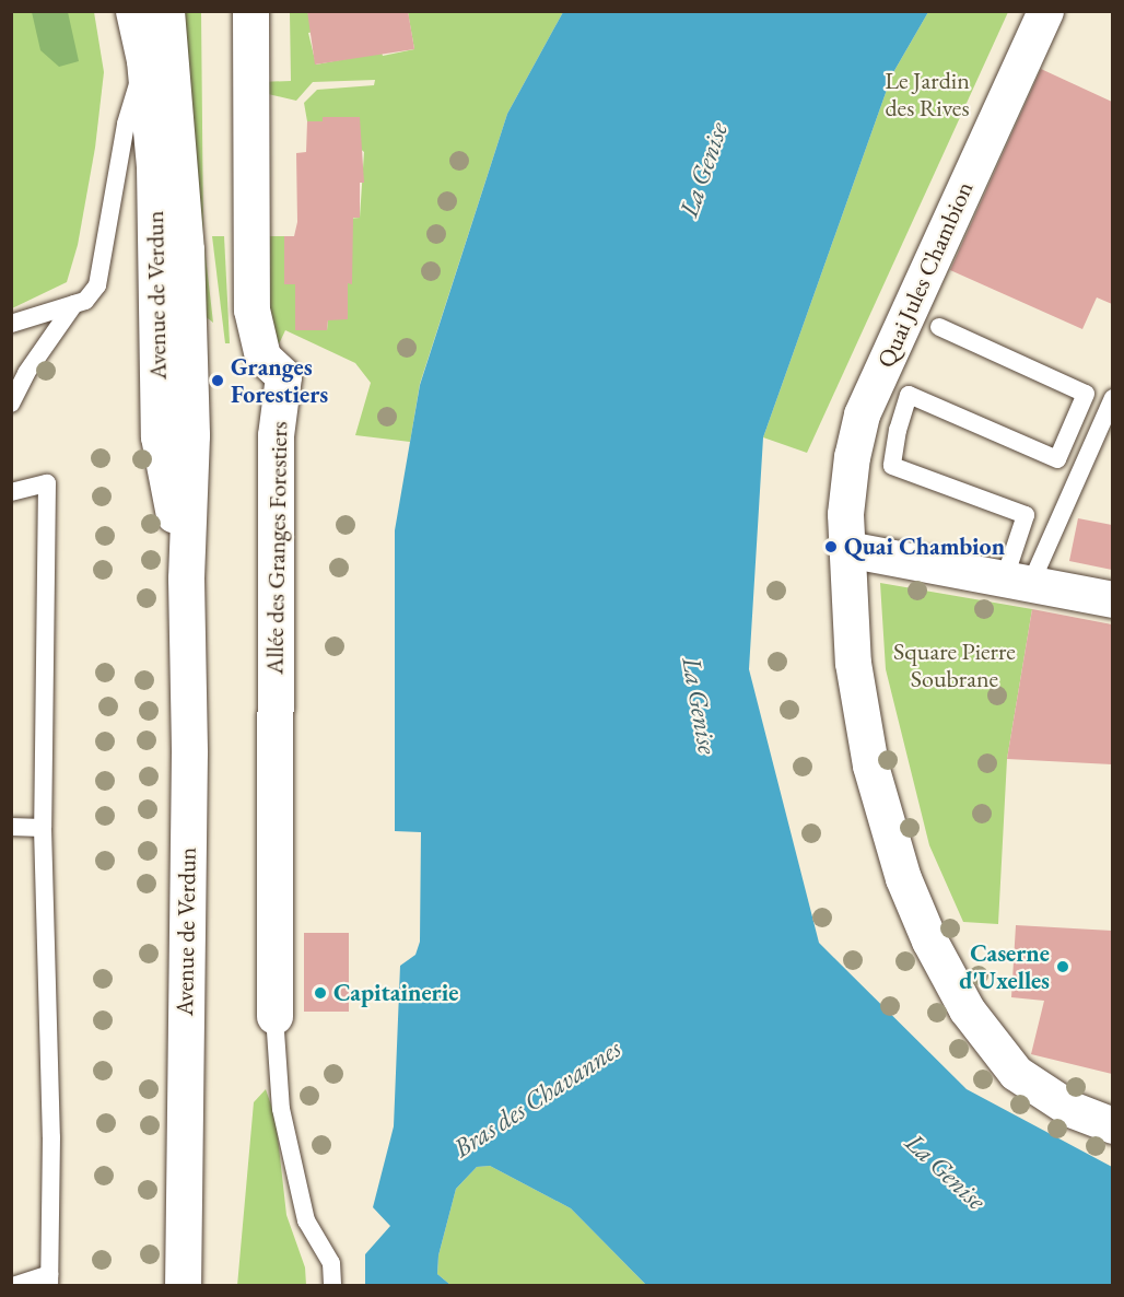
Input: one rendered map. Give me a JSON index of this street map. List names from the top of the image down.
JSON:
{
  "streets": {
    "street": ["Quai Jules Chambion", "Avenue de Verdun", "Allée des Granges Forestiers"]
  },
  "water": ["La Genise", "Bras des Chavannes"],
  "parks": ["Le Jardin des Rives", "Square Pierre Soubrane"],
  "places": [
    "Granges Forestiers",
    "Quai Chambion",
    "Caserne d'Uxelles",
    "Capitainerie"
  ]
}
